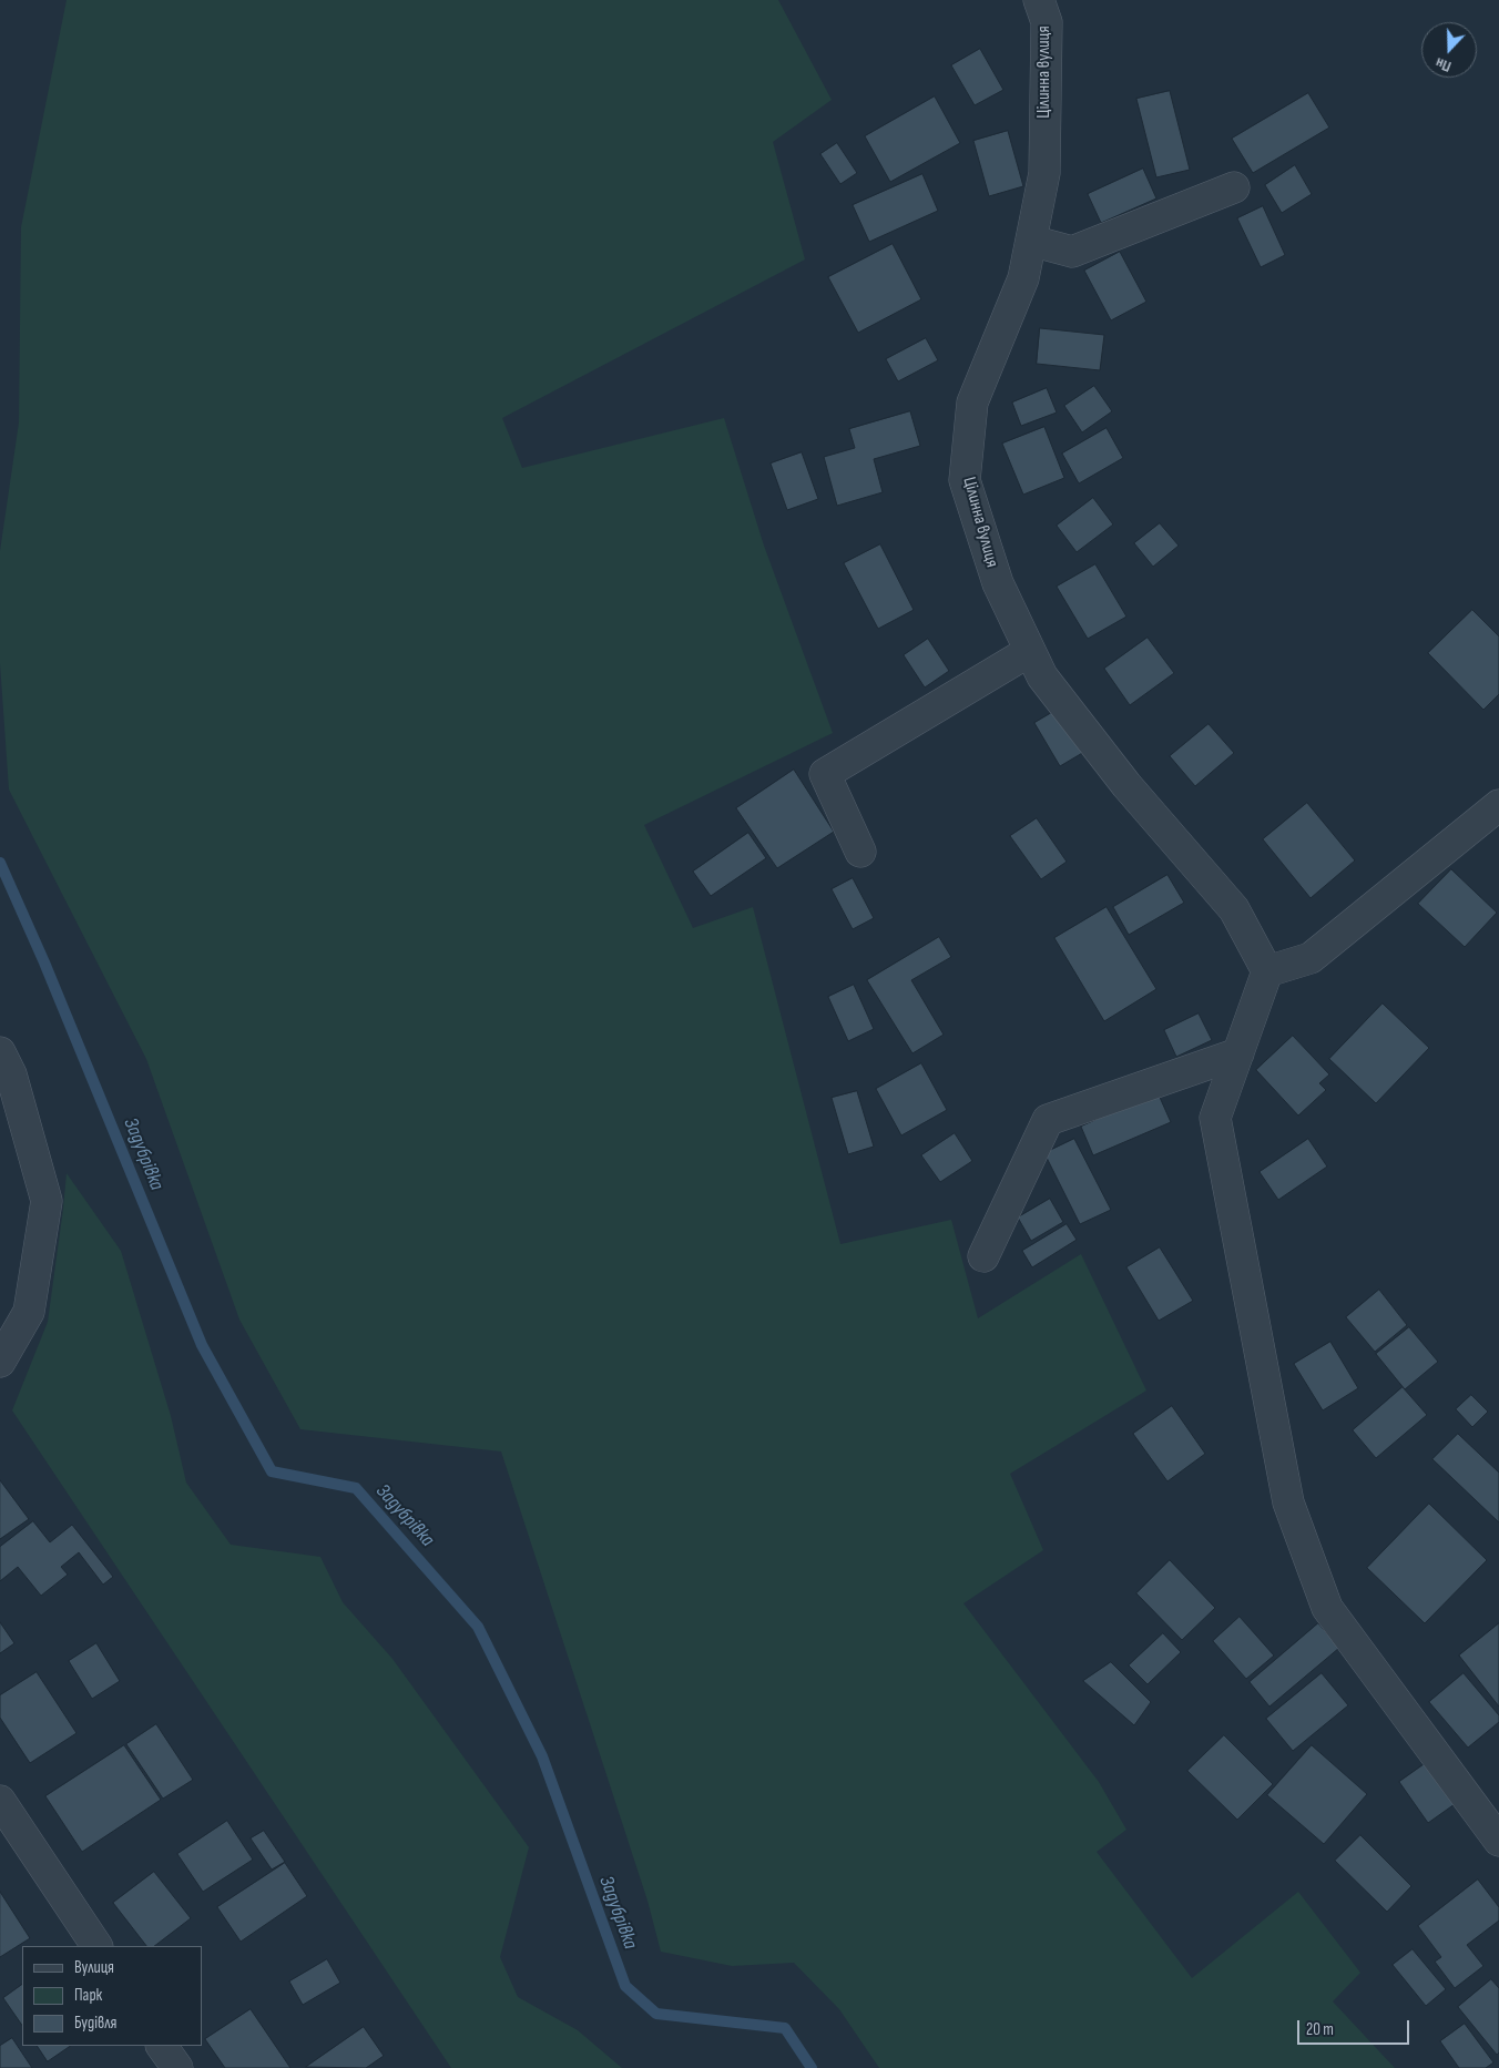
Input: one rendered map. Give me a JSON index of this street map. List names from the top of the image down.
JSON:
{
  "streets": {
    "street": ["Цілинна вулиця"]
  },
  "water": ["Задубрівка"],
  "legend": ["Вулиця", "Парк", "Будівля"],
  "scale_bar": "20 m",
  "north": "bottom"
}
